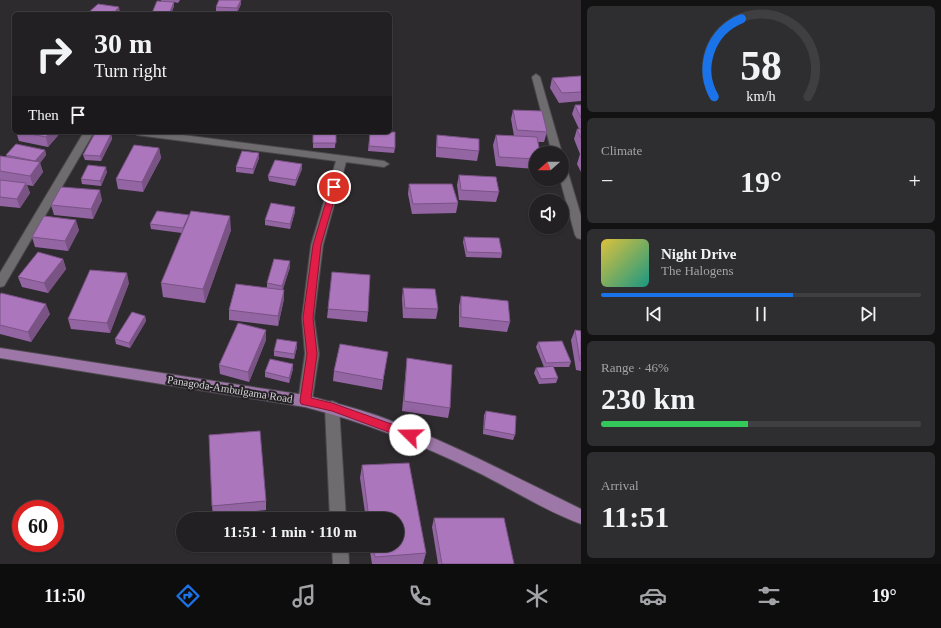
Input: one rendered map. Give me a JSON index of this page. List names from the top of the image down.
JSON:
{
  "streets": {
    "main road": ["Panagoda-Ambulgama Road"]
  },
  "north": "left",
  "page": {
    "turn": ["30 m", "Turn right"],
    "then": "Then",
    "tile": [
      "Climate",
      ["Range · 46%", "230 km"],
      ["Arrival", "11:51"]
    ],
    "heat": ["−", "19°", "+"],
    "song": ["Night Drive", "The Halogens"],
    "limit": "60",
    "trip": "11:51 · 1 min · 110 m",
    "tabs": ["11:50", "19°"],
    "gauge": ["58", "km/h"]
  }
}
